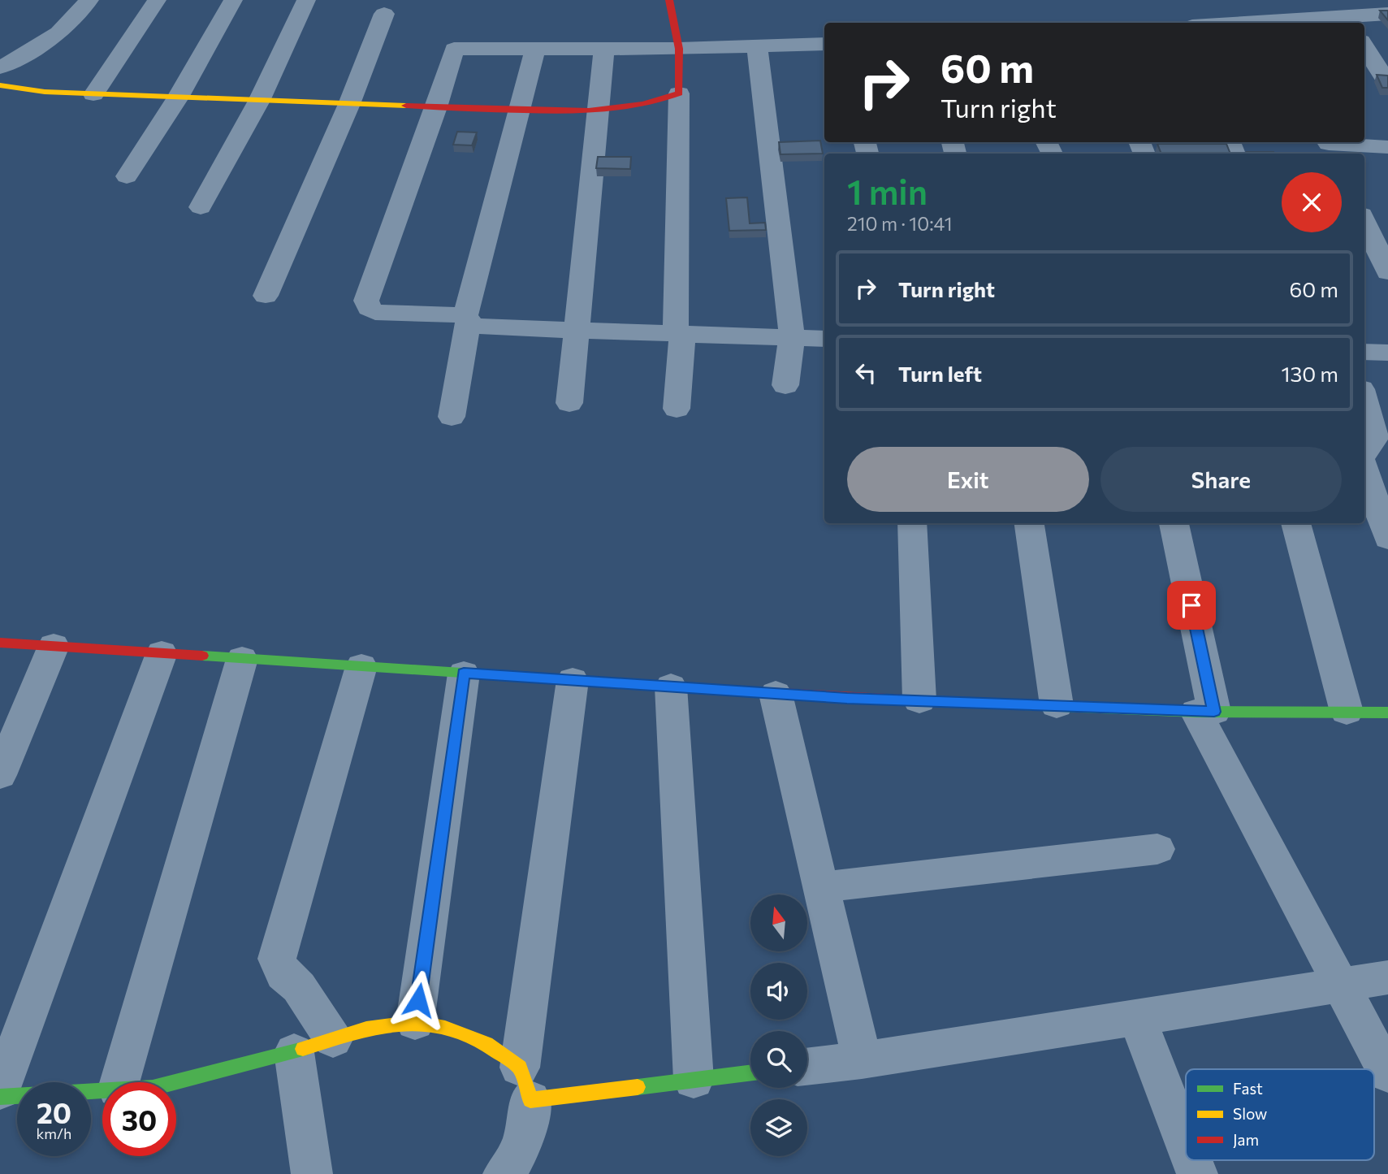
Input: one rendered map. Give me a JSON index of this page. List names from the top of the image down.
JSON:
{
  "legend": ["Fast", "Slow", "Jam"],
  "north": "top",
  "page": {
    "turn": ["60 m", "Turn right"],
    "heading": ["1 min", "210 m · 10:41"],
    "list": [
      {
        "name": "Turn right",
        "value": "60 m"
      },
      {
        "name": "Turn left",
        "value": "130 m"
      }
    ],
    "buttons": ["Exit", "Share"],
    "speed": "20 km/h",
    "limit": "30"
  }
}
